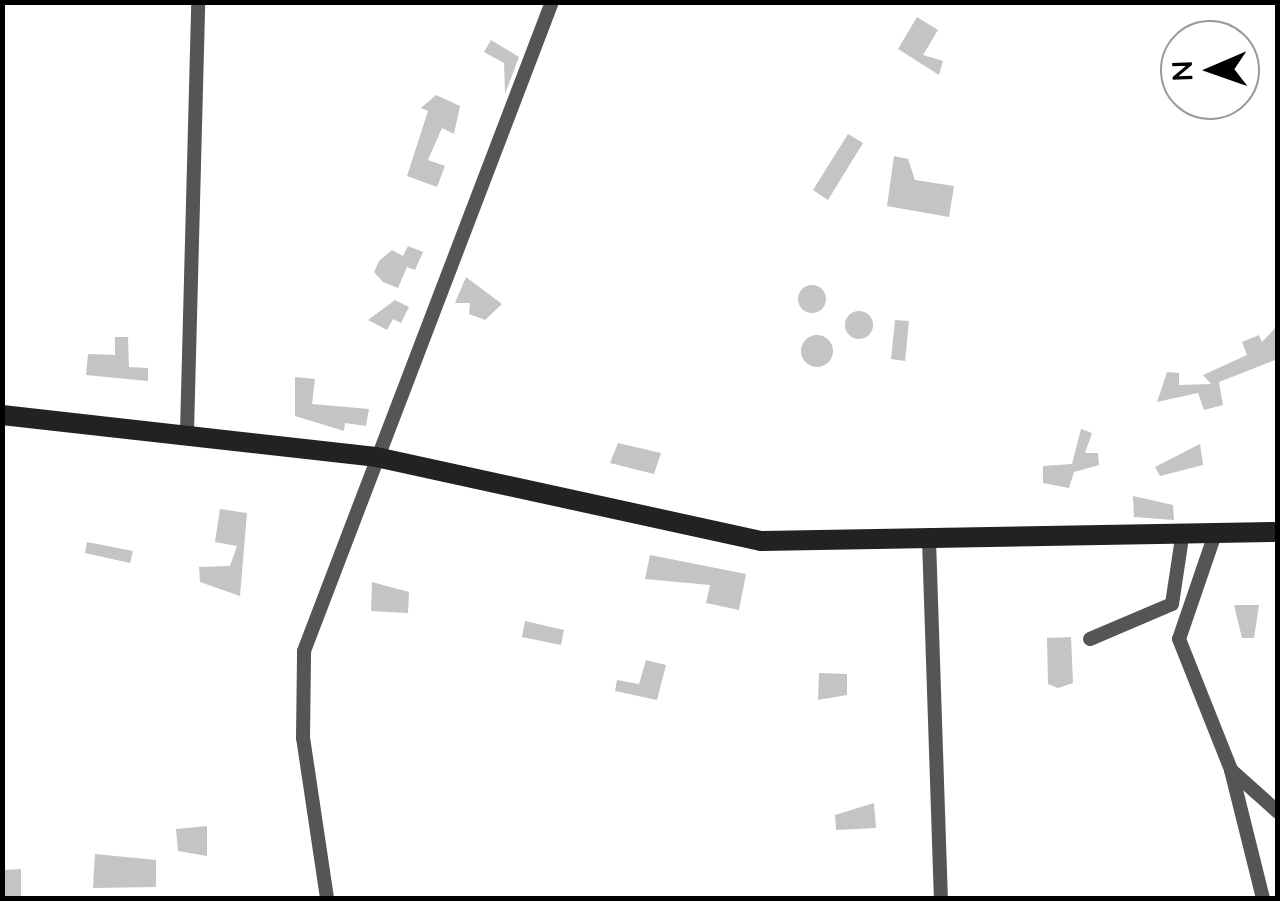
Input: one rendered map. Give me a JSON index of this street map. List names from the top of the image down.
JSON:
{
  "north": "left"
}
